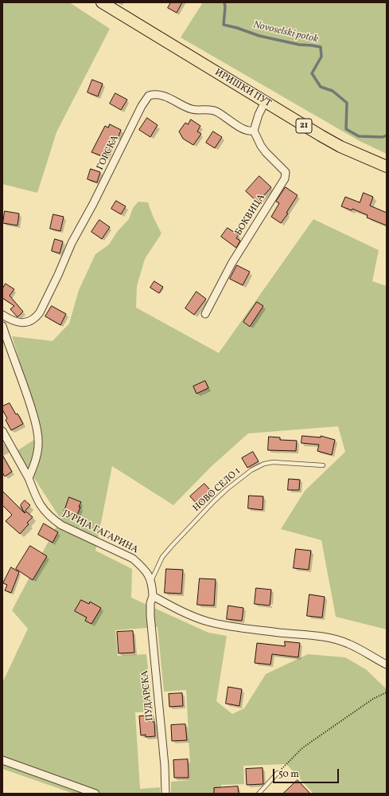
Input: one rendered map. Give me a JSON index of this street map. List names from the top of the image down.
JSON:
{
  "streets": {
    "main road": ["ИРИШКИ ПУТ", "21"],
    "street": [
      "ГОРСКА",
      "БОКВИЦА",
      "ЈУРИЈА ГАГАРИНА",
      "ПУДАРСКА"
    ],
    "lane": ["НОВО СЕЛО 1"]
  },
  "crossings": [
    ["ГОРСКА", "БОКВИЦА"],
    ["НОВО СЕЛО 1", "ЈУРИЈА ГАГАРИНА"],
    ["ЈУРИЈА ГАГАРИНА", "ПУДАРСКА"]
  ],
  "water": ["Novoselski potok"],
  "scale_bar": "50 m"
}
